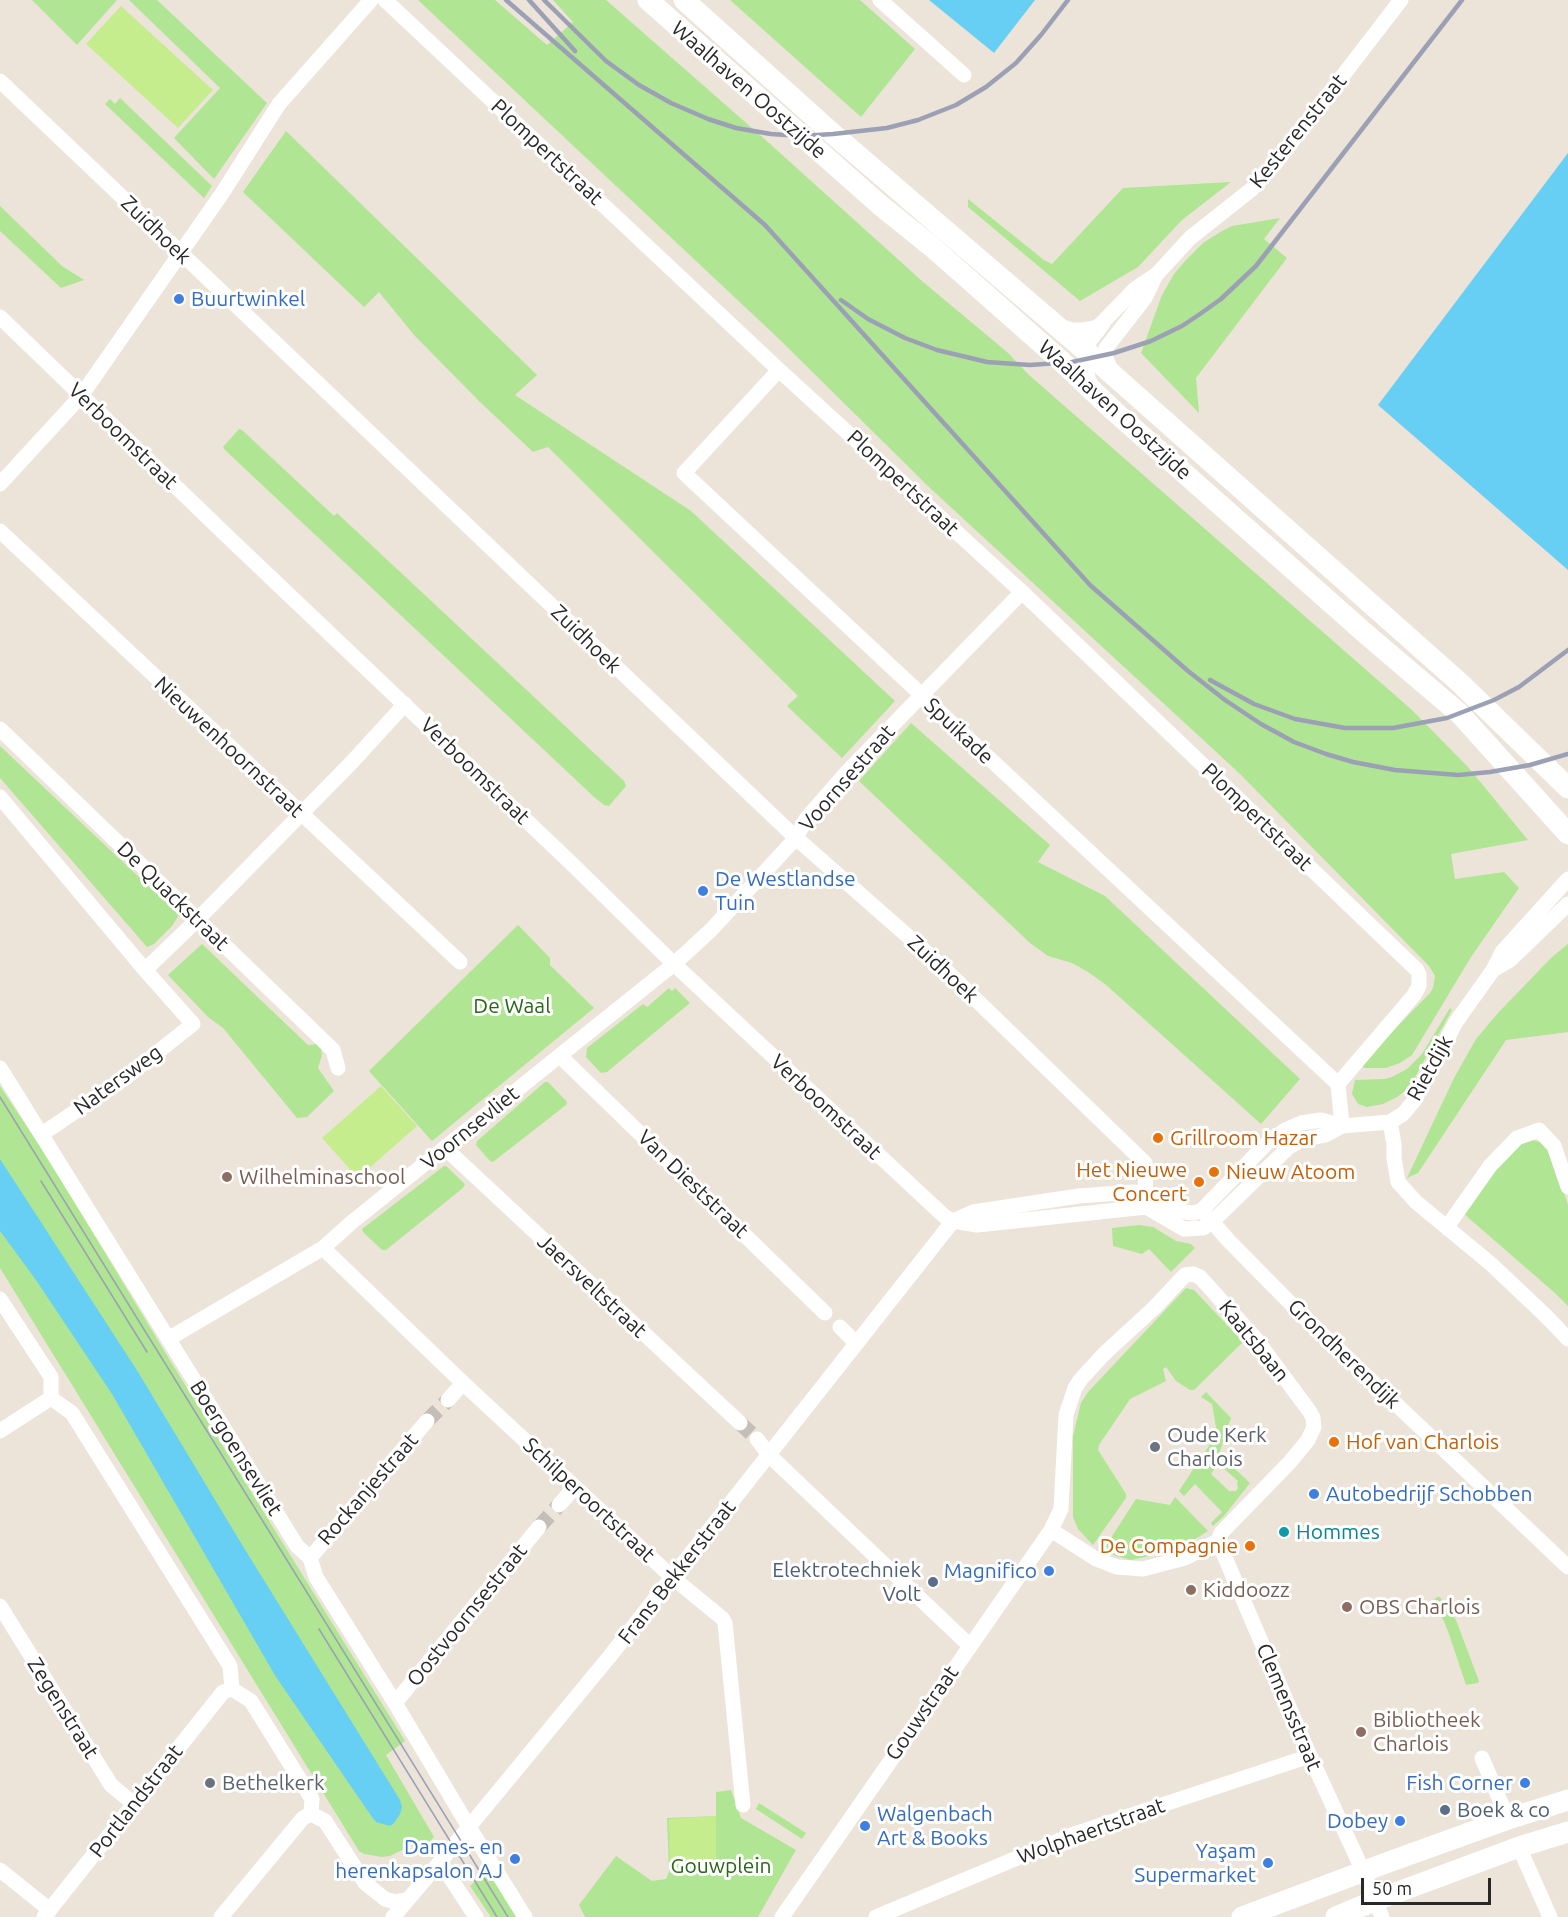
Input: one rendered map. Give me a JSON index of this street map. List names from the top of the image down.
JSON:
{
  "streets": {
    "main road": ["Waalhaven Oostzijde"],
    "street": [
      "Kesterenstraat",
      "Plompertstraat",
      "Zuidhoek",
      "Verboomstraat",
      "Spuikade",
      "Nieuwenhoornstraat",
      "Voornsestraat",
      "De Quackstraat",
      "Rietdijk",
      "Natersweg",
      "Voornsevliet",
      "Van Dieststraat",
      "Jaersveltstraat",
      "Kaatsbaan",
      "Grondherendijk",
      "Boergoensevliet",
      "Rockanjestraat",
      "Schilperoortstraat",
      "Frans Bekkerstraat",
      "Oostvoornsestraat",
      "Clemensstraat",
      "Zegenstraat",
      "Gouwstraat",
      "Portlandstraat",
      "Wolphaertstraat"
    ]
  },
  "crossings": [
    ["Waalhaven Oostzijde", "Kesterenstraat"],
    ["Plompertstraat", "Spuikade"],
    ["Plompertstraat", "Voornsestraat"],
    ["Zuidhoek", "Voornsestraat"],
    ["Verboomstraat", "Voornsestraat"],
    ["Verboomstraat", "Voornsevliet"],
    ["Verboomstraat", "Frans Bekkerstraat"],
    ["Spuikade", "Voornsestraat"],
    ["Voornsestraat", "Voornsevliet"],
    ["Rietdijk", "Grondherendijk"],
    ["Natersweg", "Boergoensevliet"],
    ["Voornsevliet", "Van Dieststraat"],
    ["Voornsevliet", "Jaersveltstraat"],
    ["Voornsevliet", "Boergoensevliet"],
    ["Voornsevliet", "Schilperoortstraat"],
    ["Kaatsbaan", "Clemensstraat"],
    ["Kaatsbaan", "Gouwstraat"],
    ["Boergoensevliet", "Rockanjestraat"],
    ["Boergoensevliet", "Frans Bekkerstraat"],
    ["Boergoensevliet", "Oostvoornsestraat"],
    ["Schilperoortstraat", "Frans Bekkerstraat"],
    ["Clemensstraat", "Wolphaertstraat"],
    ["Zegenstraat", "Portlandstraat"]
  ],
  "parks": ["De Waal", "Gouwplein"],
  "places": [
    "Buurtwinkel",
    "De Westlandse Tuin",
    "Grillroom Hazar",
    "Nieuw Atoom",
    "Wilhelminaschool",
    "Het Nieuwe Concert",
    "Hof van Charlois",
    "Oude Kerk Charlois",
    "Autobedrijf Schobben",
    "Hommes",
    "De Compagnie",
    "Magnifico",
    "Elektrotechniek Volt",
    "Kiddoozz",
    "OBS Charlois",
    "Bibliotheek Charlois",
    "Bethelkerk",
    "Fish Corner",
    "Boek & co",
    "Dobey",
    "Walgenbach Art & Books",
    "Dames- en herenkapsalon AJ",
    "Yaşam Supermarket"
  ],
  "scale_bar": "50 m"
}
